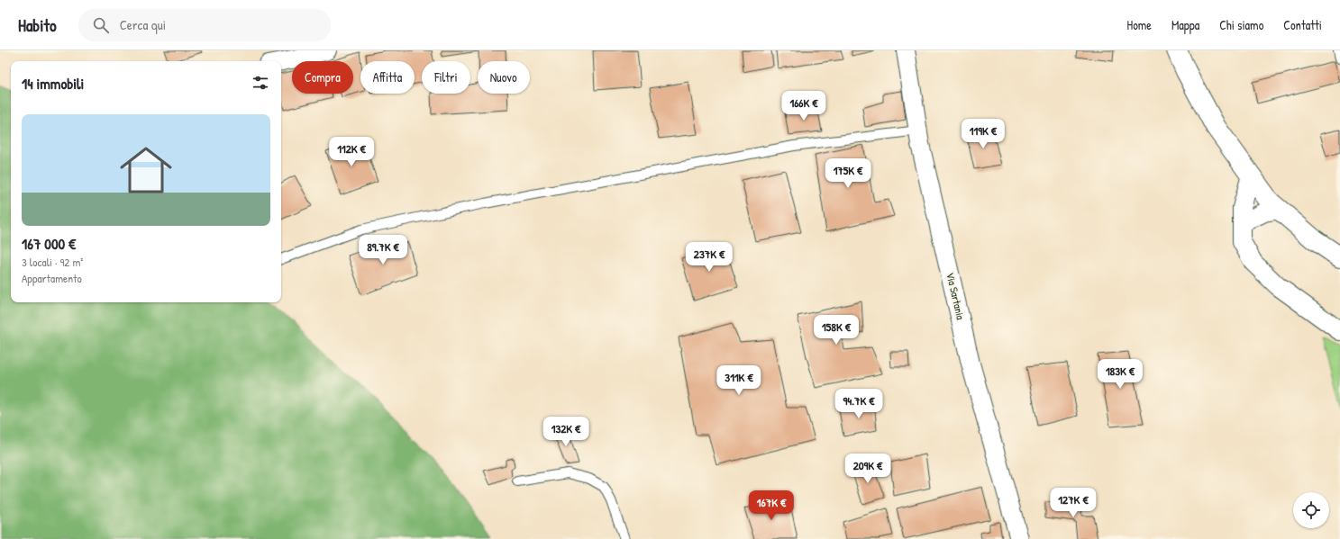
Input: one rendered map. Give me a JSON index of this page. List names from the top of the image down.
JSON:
{
  "streets": {
    "street": ["Via Sartania"]
  },
  "page": {
    "header": "Habito",
    "search": "Cerca qui",
    "nav": [
      "Home",
      "Mappa",
      "Chi siamo",
      "Contatti"
    ],
    "chip": [
      "Compra",
      "Affitta",
      "Filtri",
      "Nuovo"
    ],
    "heading": "14 immobili",
    "price": [
      "166K €",
      "119K €",
      "112K €",
      "175K €",
      "89.7K €",
      "237K €",
      "158K €",
      "183K €",
      "311K €",
      "94.7K €",
      "132K €",
      "209K €",
      "127K €",
      "167K €"
    ],
    "list": [
      {
        "name": "167 000 €",
        "note": "3 locali · 92 m² · Appartamento"
      }
    ]
  }
}
